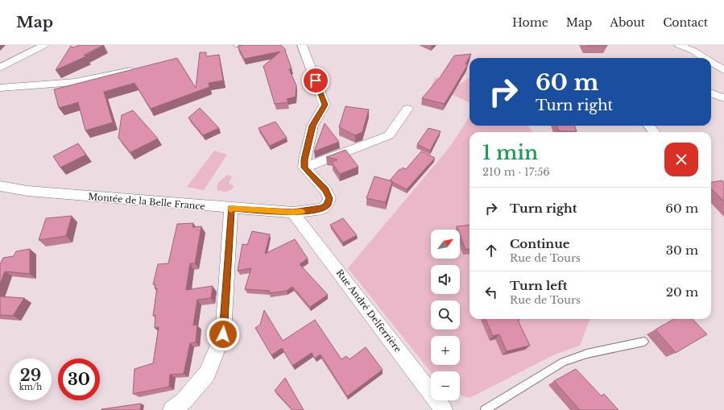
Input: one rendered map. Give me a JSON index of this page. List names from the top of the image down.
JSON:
{
  "streets": {
    "street": ["Montée de la Belle France", "Rue André Delferrière"]
  },
  "crossings": [
    ["Montée de la Belle France", "Rue André Delferrière"]
  ],
  "north": "top right",
  "page": {
    "header": "Map",
    "nav": [
      "Home",
      "Map",
      "About",
      "Contact"
    ],
    "turn": ["60 m", "Turn right"],
    "heading": ["1 min", "210 m · 17:56"],
    "list": [
      {
        "name": "Turn right",
        "value": "60 m"
      },
      {
        "name": "Continue",
        "note": "Rue de Tours",
        "value": "30 m"
      },
      {
        "name": "Turn left",
        "note": "Rue de Tours",
        "value": "20 m"
      }
    ],
    "map_buttons": ["+", "−"],
    "speed": "29 km/h",
    "limit": "30"
  }
}
